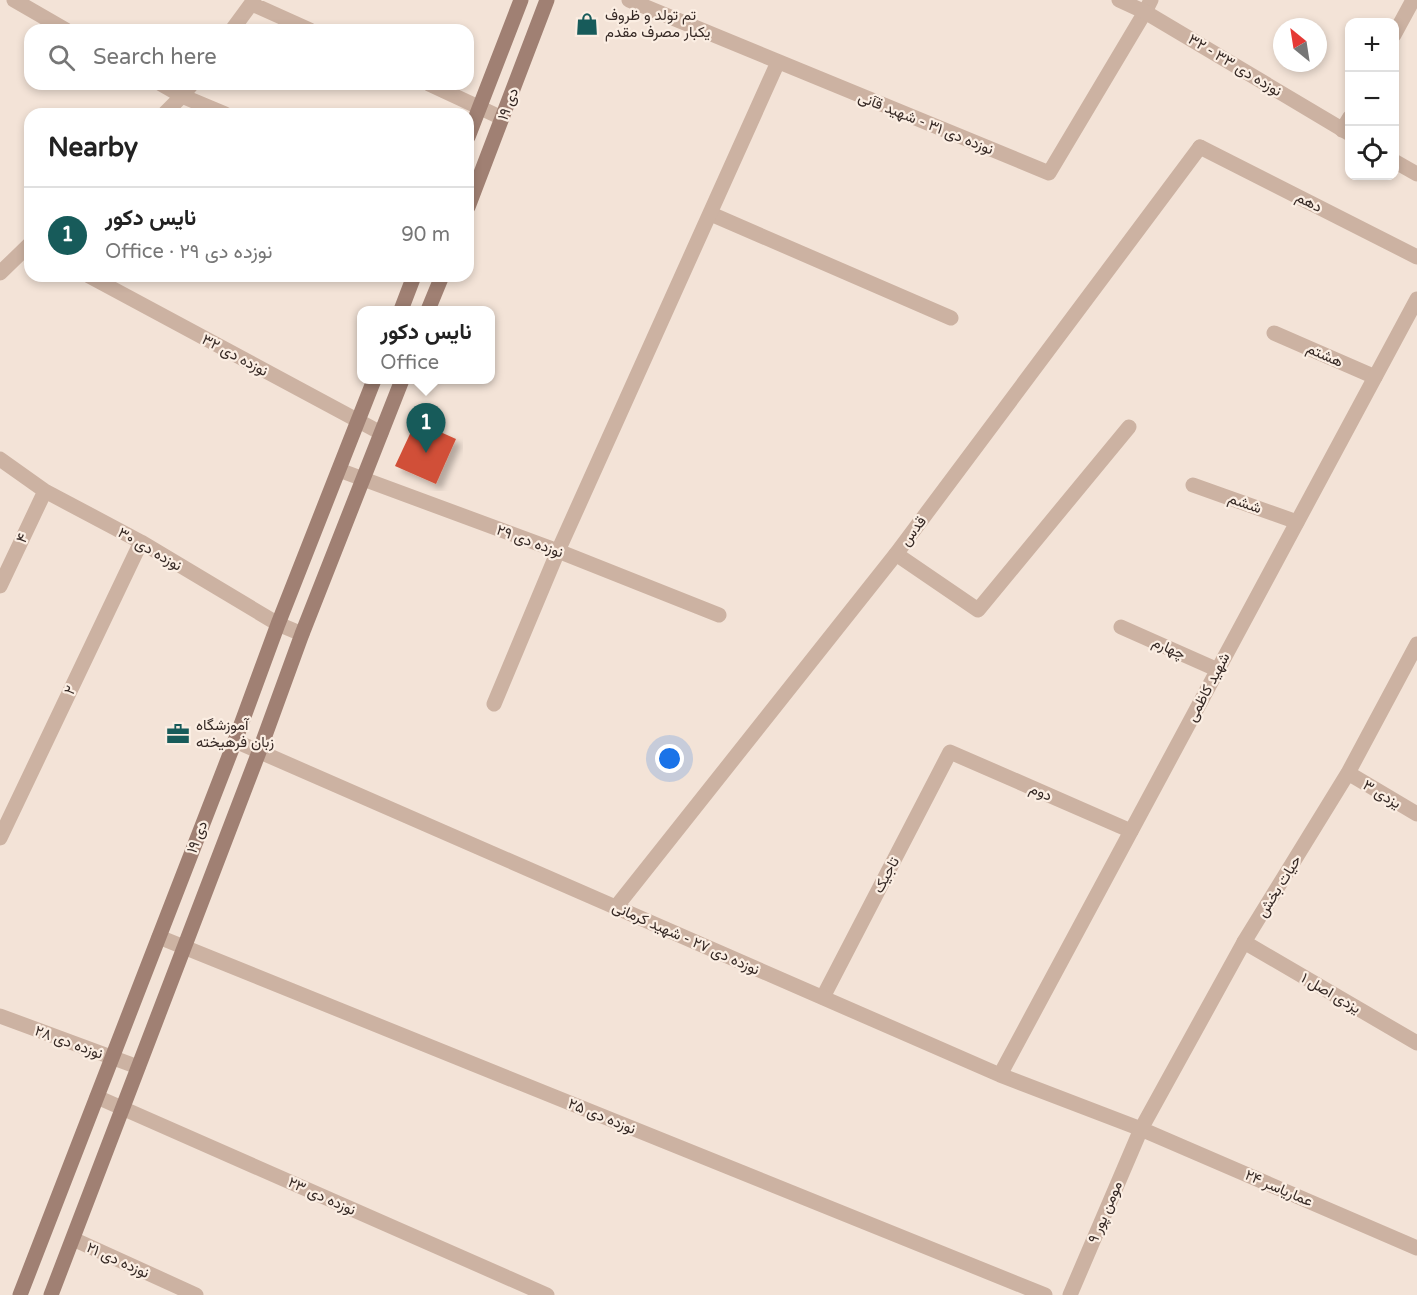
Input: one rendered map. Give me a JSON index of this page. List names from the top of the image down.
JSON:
{
  "streets": {
    "main road": ["۱۹ دی"],
    "street": [
      "۳۲ - نوزده دی ۳۳",
      "نوزده دی ۳۱ - شهید قآنی",
      "دهم",
      "نوزده دی ۳۲",
      "هشتم",
      "ششم",
      "قدس",
      "۴",
      "نوزده دی ۲۹",
      "نوزده دی ۳۰",
      "چهارم",
      "شهید کاظمی",
      "۲",
      "دوم",
      "یزدی ۳",
      "تاجیک",
      "حیات بخش",
      "نوزده دی ۲۷ - شهید کرمانی",
      "یزدی اصل ۱",
      "نوزده دی ۲۸",
      "نوزده دی ۲۵",
      "عماریاسر ۲۴",
      "نوزده دی ۲۳",
      "مومن پور ۹",
      "نوزده دی ۲۱"
    ]
  },
  "crossings": [
    ["۳۲ - نوزده دی ۳۳", "نوزده دی ۳۱ - شهید قآنی"],
    ["۱۹ دی", "نوزده دی ۳۲"],
    ["۱۹ دی", "نوزده دی ۲۹"],
    ["۱۹ دی", "نوزده دی ۳۰"],
    ["۱۹ دی", "نوزده دی ۲۷ - شهید کرمانی"],
    ["۱۹ دی", "نوزده دی ۲۸"],
    ["۱۹ دی", "نوزده دی ۲۵"],
    ["۱۹ دی", "نوزده دی ۲۳"],
    ["۱۹ دی", "نوزده دی ۲۱"],
    ["دهم", "قدس"],
    ["هشتم", "شهید کاظمی"],
    ["ششم", "شهید کاظمی"],
    ["قدس", "نوزده دی ۲۷ - شهید کرمانی"],
    ["۴", "نوزده دی ۳۰"],
    ["نوزده دی ۳۰", "۲"],
    ["چهارم", "شهید کاظمی"],
    ["شهید کاظمی", "دوم"],
    ["شهید کاظمی", "نوزده دی ۲۷ - شهید کرمانی"],
    ["دوم", "تاجیک"],
    ["یزدی ۳", "حیات بخش"],
    ["تاجیک", "نوزده دی ۲۷ - شهید کرمانی"],
    ["حیات بخش", "نوزده دی ۲۷ - شهید کرمانی"],
    ["حیات بخش", "یزدی اصل ۱"],
    ["حیات بخش", "عماریاسر ۲۴"],
    ["حیات بخش", "مومن پور ۹"],
    ["نوزده دی ۲۷ - شهید کرمانی", "عماریاسر ۲۴"],
    ["نوزده دی ۲۷ - شهید کرمانی", "مومن پور ۹"],
    ["عماریاسر ۲۴", "مومن پور ۹"]
  ],
  "places": {
    "shop": ["تم تولد و ظروف یکبار مصرف مقدم"],
    "office": ["آموزشگاه زبان فرهیخته"]
  },
  "north": "top left",
  "page": {
    "map_buttons": ["+", "−"],
    "search": "Search here",
    "heading": "Nearby",
    "list": [
      {
        "mark": "1",
        "name": "نایس دکور",
        "note": "Office · نوزده دی ۲۹",
        "value": "90 m"
      }
    ],
    "popup": ["نایس دکور", "Office"],
    "pins": "1"
  }
}
